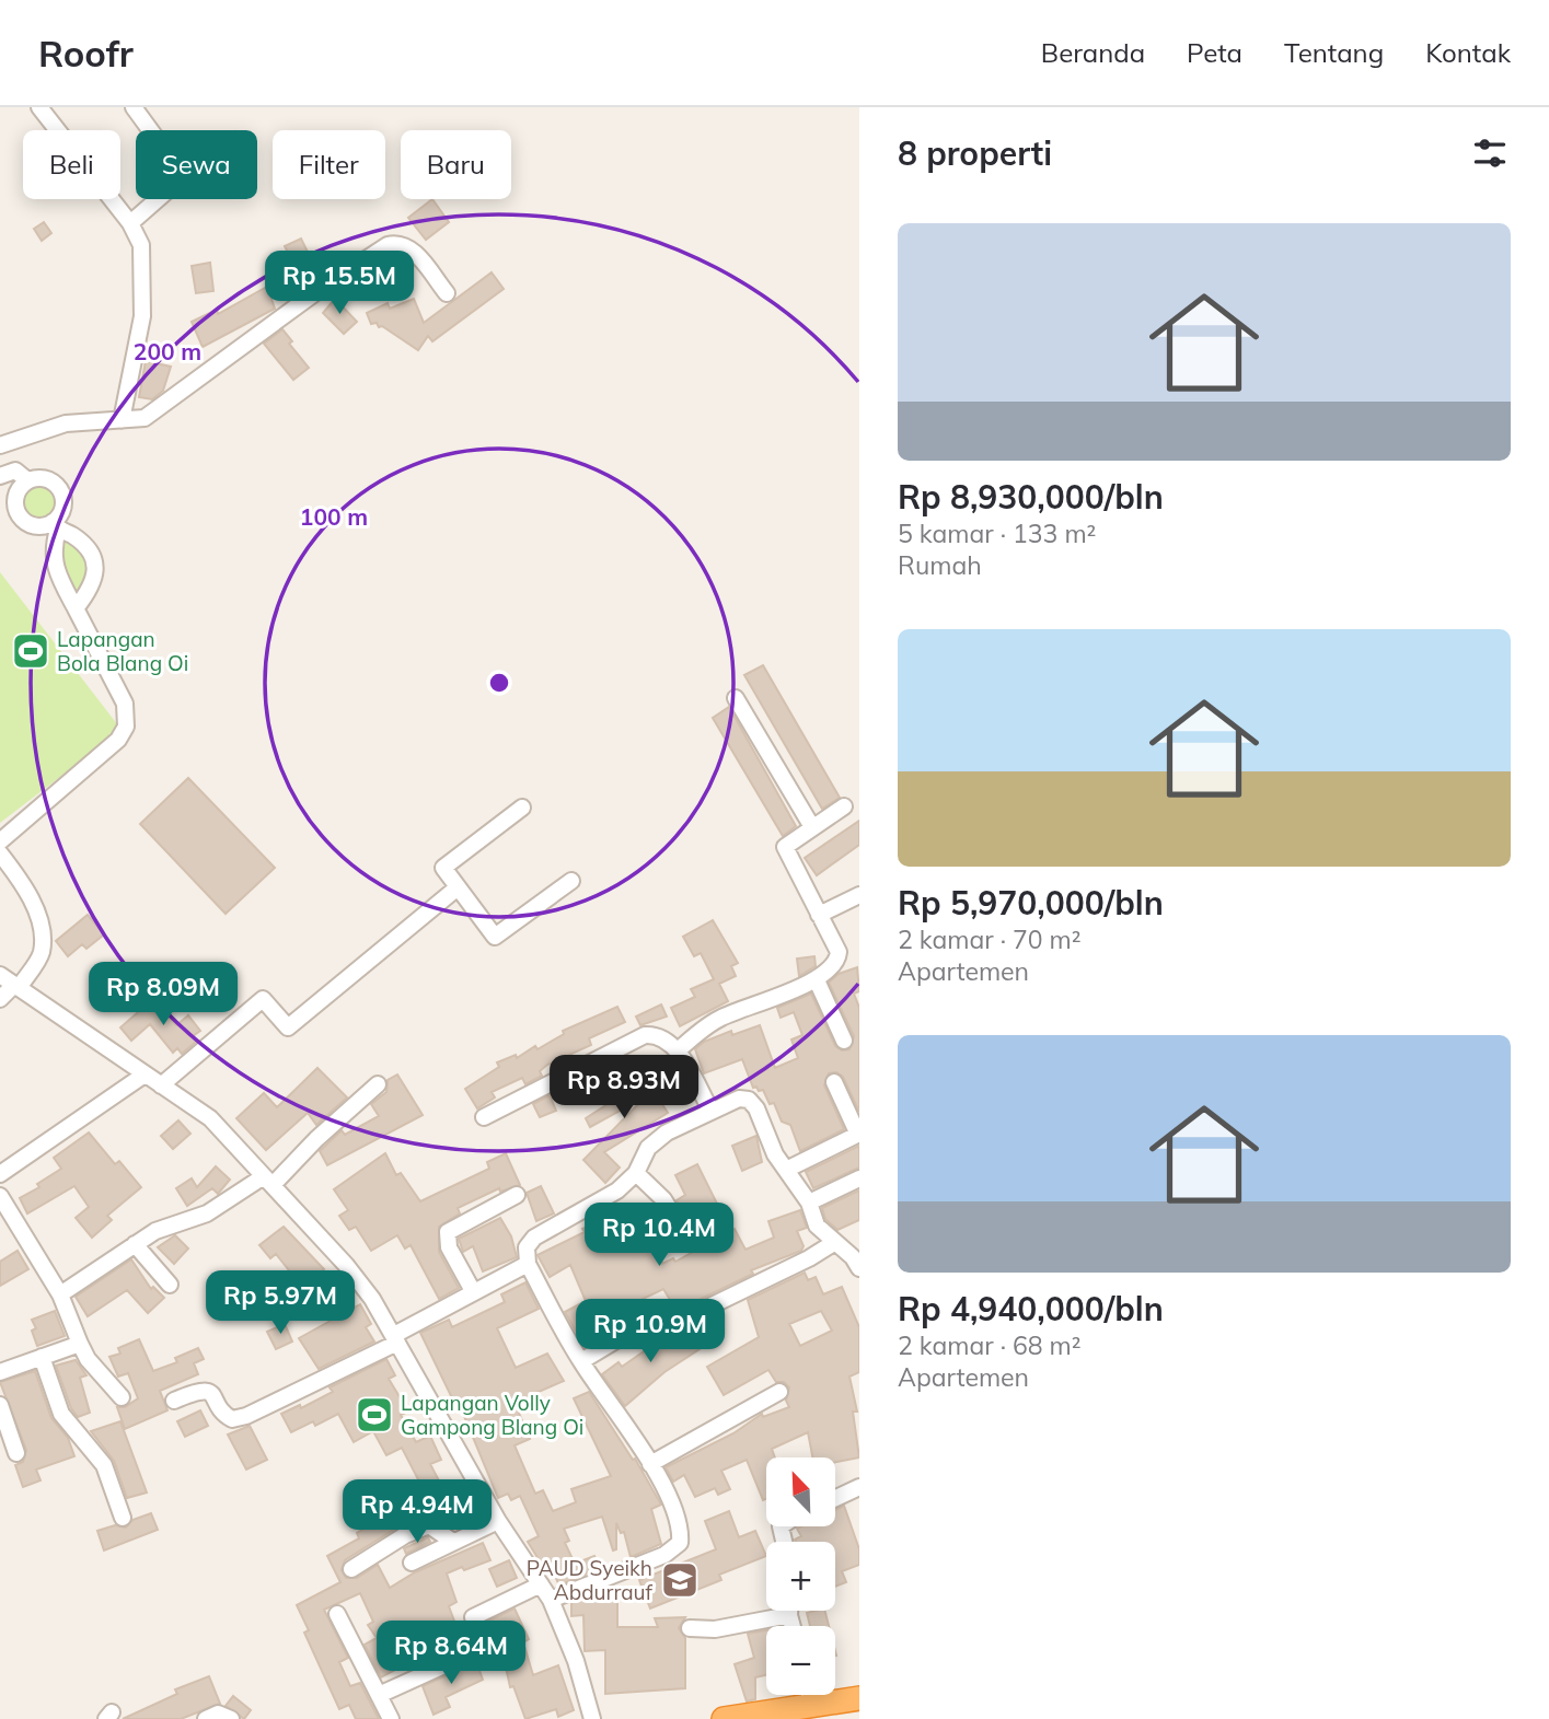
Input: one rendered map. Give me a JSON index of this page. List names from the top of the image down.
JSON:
{
  "places": {
    "sports": ["Lapangan Bola Blang Oi", "Lapangan Volly Gampong Blang Oi"],
    "school or university": ["PAUD Syeikh Abdurrauf"]
  },
  "north": "top left",
  "page": {
    "header": "Roofr",
    "nav": [
      "Beranda",
      "Peta",
      "Tentang",
      "Kontak"
    ],
    "heading": "8 properti",
    "chip": [
      "Beli",
      "Sewa",
      "Filter",
      "Baru"
    ],
    "list": [
      {
        "name": "Rp 8,930,000/bln",
        "note": "5 kamar · 133 m² · Rumah"
      },
      {
        "name": "Rp 5,970,000/bln",
        "note": "2 kamar · 70 m² · Apartemen"
      },
      {
        "name": "Rp 4,940,000/bln",
        "note": "2 kamar · 68 m² · Apartemen"
      }
    ],
    "price": [
      "Rp 15.5M",
      "Rp 8.09M",
      "Rp 8.93M",
      "Rp 10.4M",
      "Rp 5.97M",
      "Rp 10.9M",
      "Rp 4.94M",
      "Rp 8.64M"
    ],
    "map_buttons": ["+", "−"]
  },
  "rings": ["200 m", "100 m"]
}
